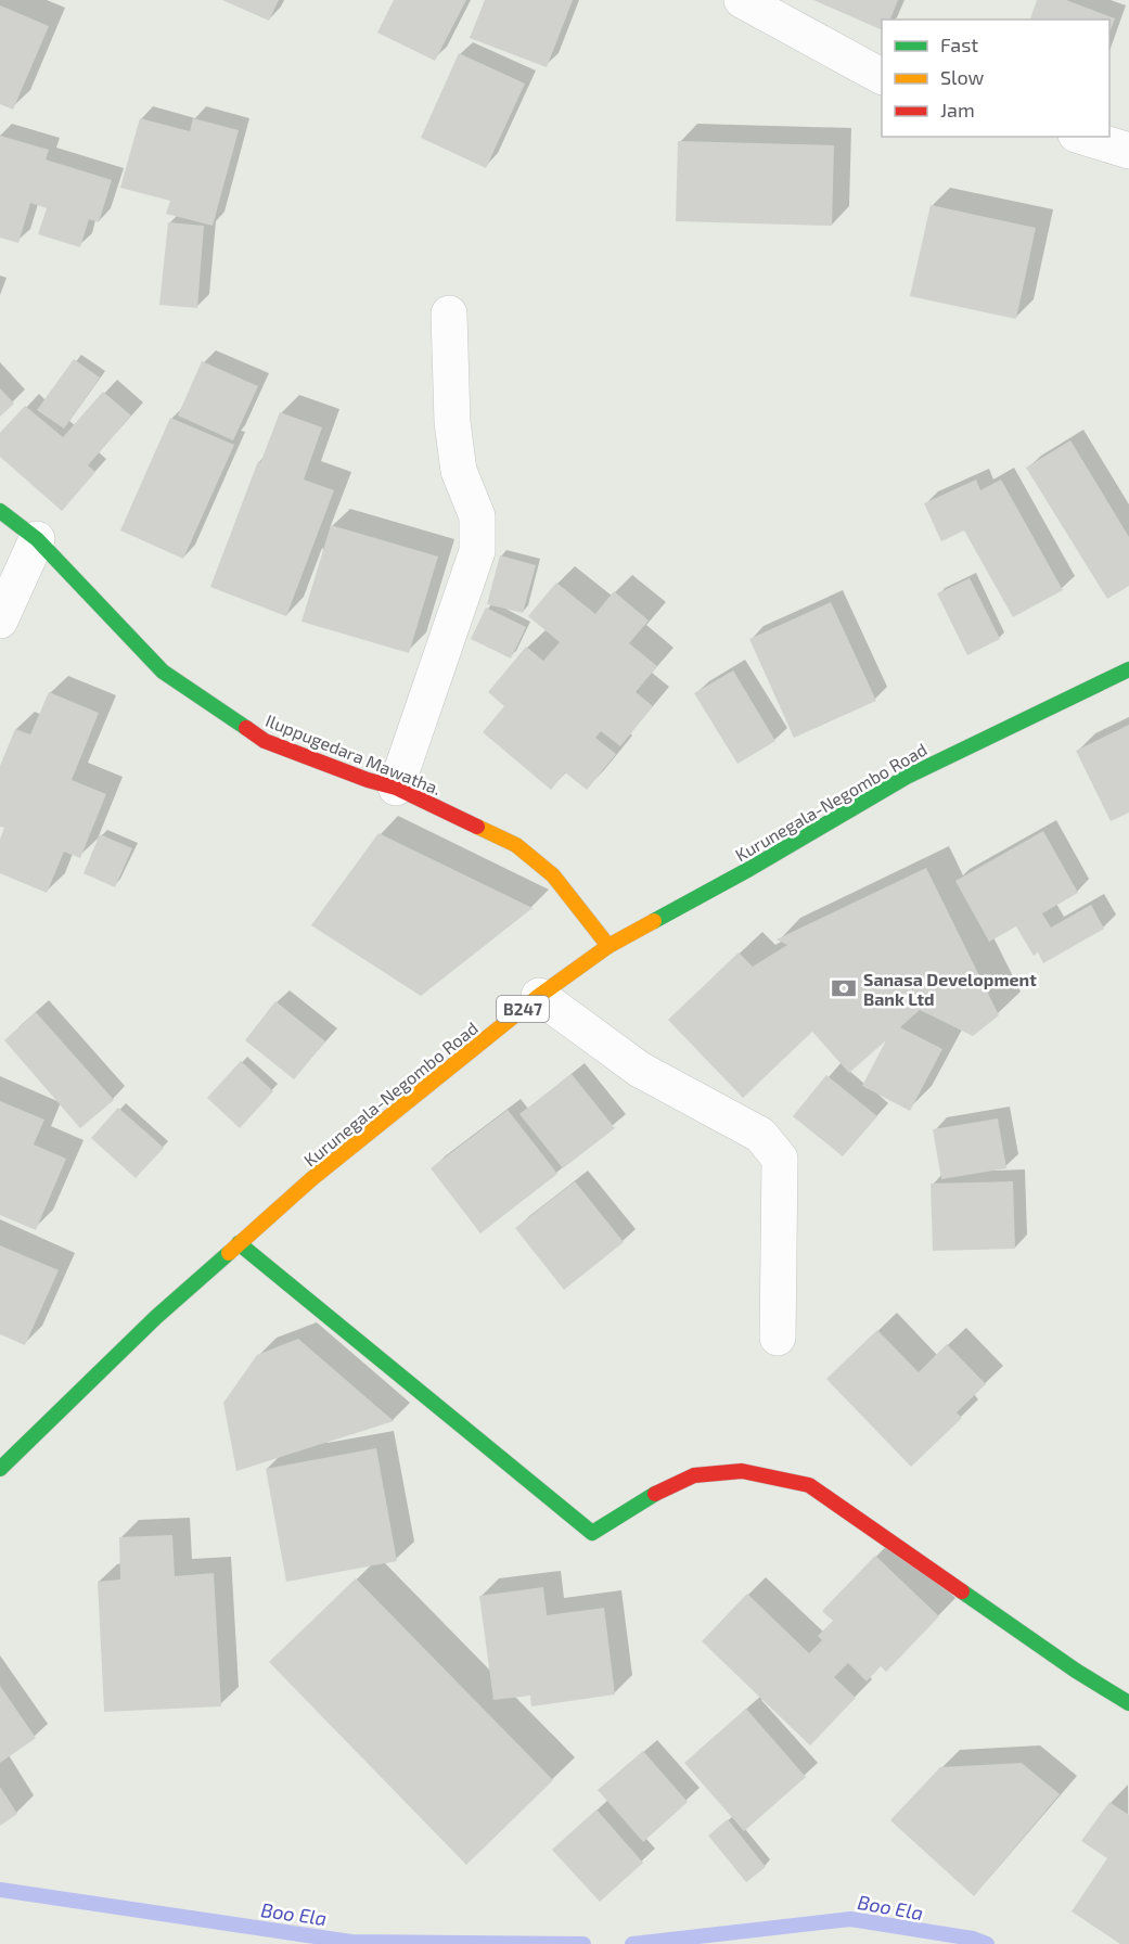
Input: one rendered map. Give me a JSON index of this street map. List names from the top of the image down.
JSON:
{
  "streets": {
    "street": ["Iluppugedara Mawatha.", "Kurunegala-Negombo Road", "B247"]
  },
  "crossings": [
    ["Iluppugedara Mawatha.", "Kurunegala-Negombo Road"]
  ],
  "water": ["Boo Ela"],
  "places": {
    "bank": ["Sanasa Development Bank Ltd"]
  },
  "legend": ["Fast", "Slow", "Jam"]
}
